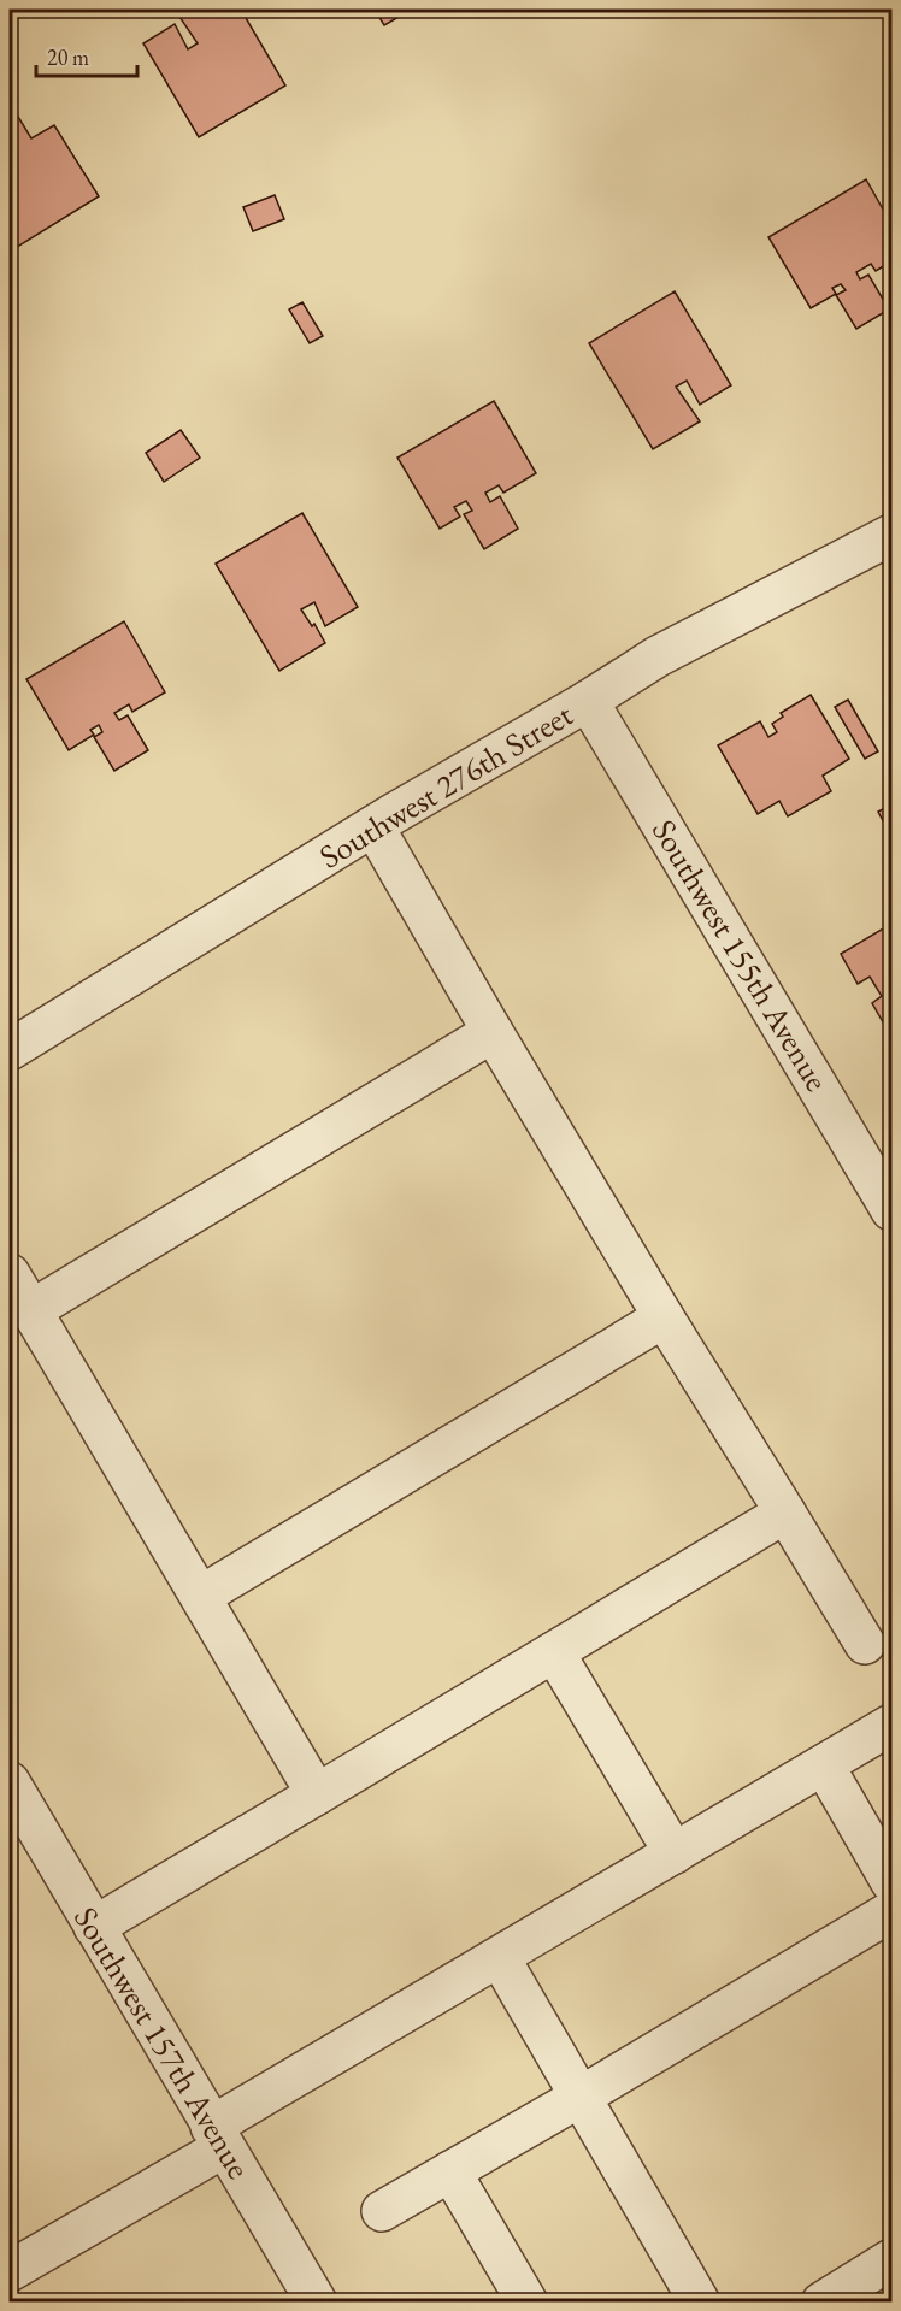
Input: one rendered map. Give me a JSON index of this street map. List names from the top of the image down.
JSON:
{
  "streets": {
    "street": ["Southwest 276th Street", "Southwest 155th Avenue", "Southwest 157th Avenue"]
  },
  "crossings": [
    ["Southwest 276th Street", "Southwest 155th Avenue"]
  ],
  "scale_bar": "20 m"
}
